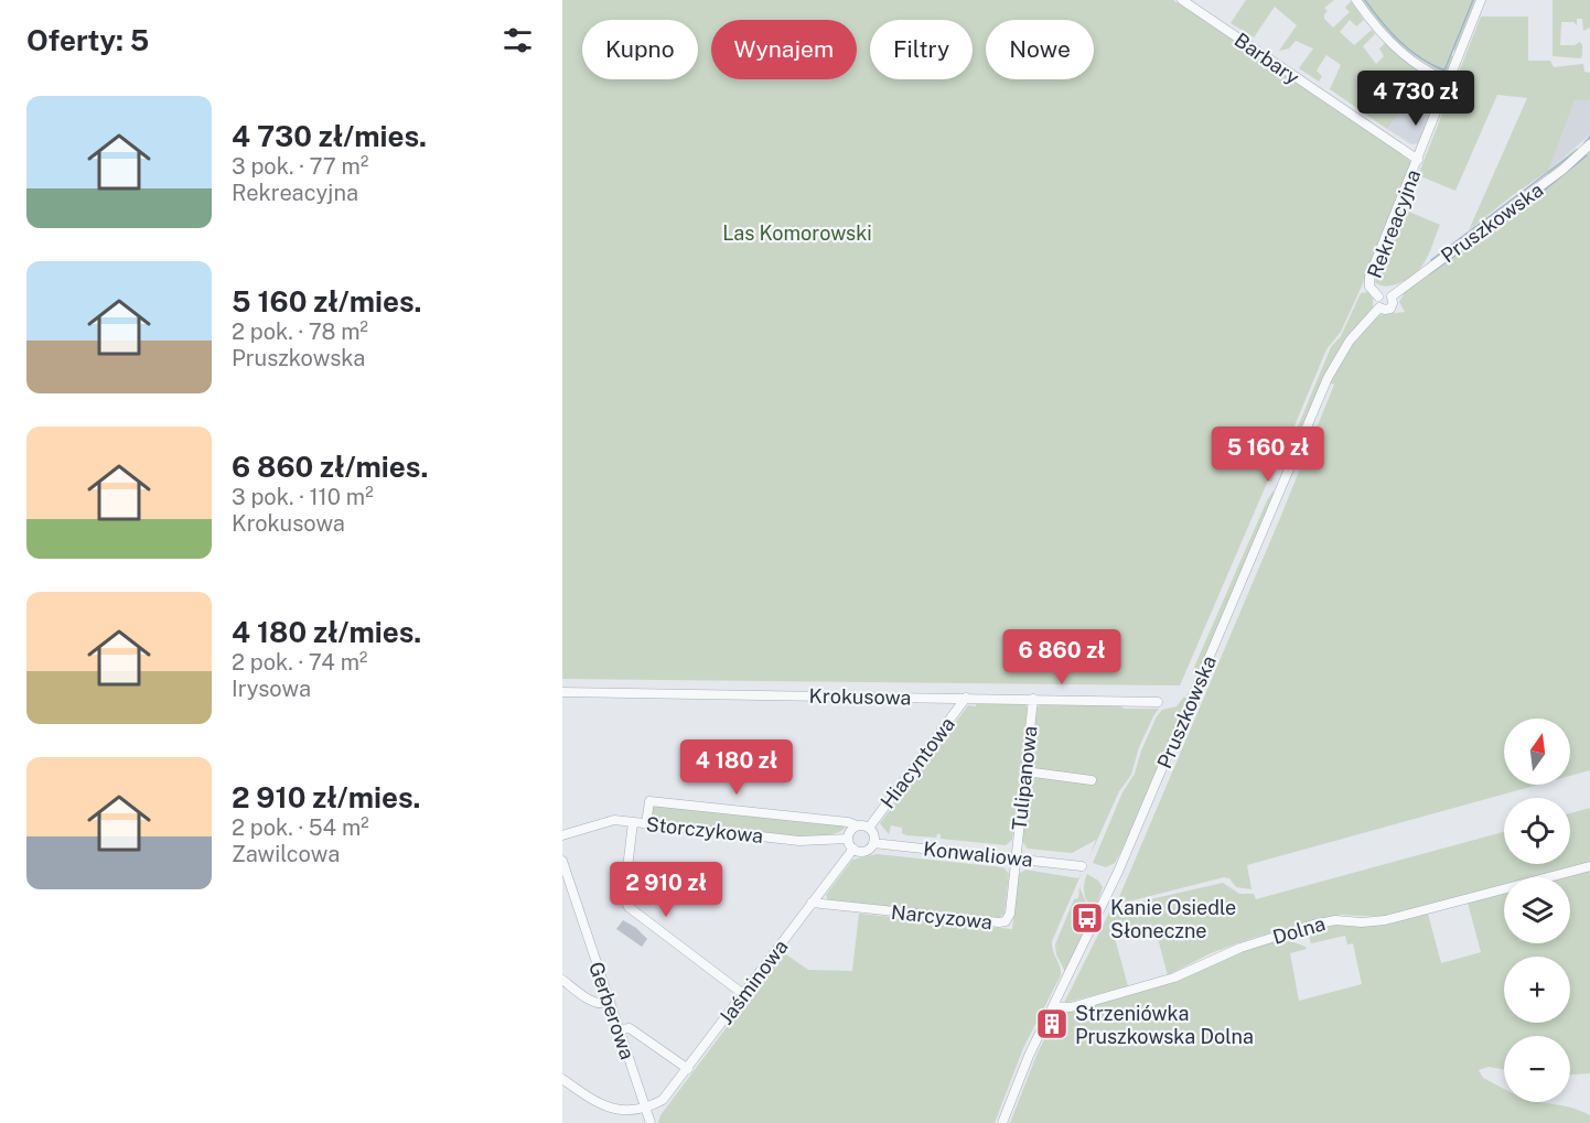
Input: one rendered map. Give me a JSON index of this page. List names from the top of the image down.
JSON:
{
  "streets": {
    "street": [
      "Barbary",
      "Pruszkowska",
      "Rekreacyjna",
      "Krokusowa",
      "Hiacyntowa",
      "Tulipanowa",
      "Storczykowa",
      "Konwaliowa",
      "Narcyzowa",
      "Dolna",
      "Jaśminowa",
      "Gerberowa"
    ]
  },
  "crossings": [
    ["Barbary", "Rekreacyjna"],
    ["Pruszkowska", "Rekreacyjna"],
    ["Pruszkowska", "Dolna"],
    ["Krokusowa", "Hiacyntowa"],
    ["Krokusowa", "Tulipanowa"],
    ["Hiacyntowa", "Storczykowa"],
    ["Hiacyntowa", "Konwaliowa"],
    ["Hiacyntowa", "Jaśminowa"],
    ["Tulipanowa", "Konwaliowa"],
    ["Tulipanowa", "Narcyzowa"],
    ["Storczykowa", "Konwaliowa"],
    ["Storczykowa", "Jaśminowa"],
    ["Konwaliowa", "Narcyzowa"],
    ["Konwaliowa", "Jaśminowa"],
    ["Narcyzowa", "Jaśminowa"],
    ["Jaśminowa", "Gerberowa"]
  ],
  "parks": ["Las Komorowski"],
  "places": {
    "bus stop": ["Kanie Osiedle Słoneczne"],
    "building": ["Strzeniówka Pruszkowska Dolna"]
  },
  "north": "top",
  "page": {
    "heading": "Oferty: 5",
    "chip": [
      "Kupno",
      "Wynajem",
      "Filtry",
      "Nowe"
    ],
    "price": [
      "4 730 zł",
      "5 160 zł",
      "6 860 zł",
      "4 180 zł",
      "2 910 zł"
    ],
    "list": [
      {
        "name": "4 730 zł/mies.",
        "note": "3 pok. · 77 m² · Rekreacyjna"
      },
      {
        "name": "5 160 zł/mies.",
        "note": "2 pok. · 78 m² · Pruszkowska"
      },
      {
        "name": "6 860 zł/mies.",
        "note": "3 pok. · 110 m² · Krokusowa"
      },
      {
        "name": "4 180 zł/mies.",
        "note": "2 pok. · 74 m² · Irysowa"
      },
      {
        "name": "2 910 zł/mies.",
        "note": "2 pok. · 54 m² · Zawilcowa"
      }
    ],
    "map_buttons": ["+", "−"]
  }
}
